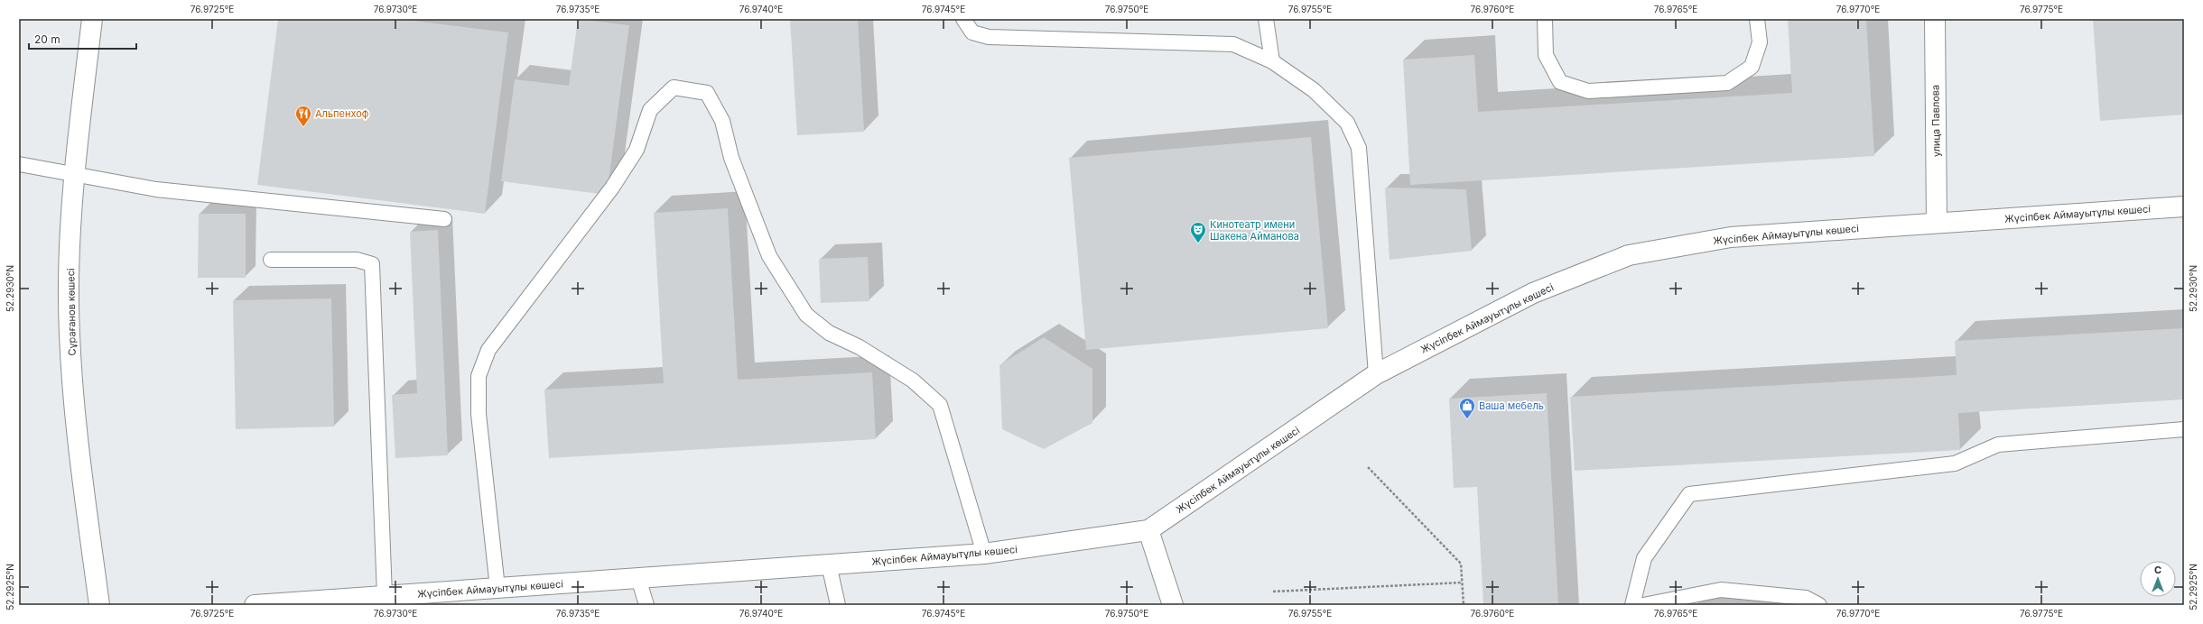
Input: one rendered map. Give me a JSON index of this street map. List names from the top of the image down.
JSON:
{
  "streets": {
    "street": ["улица Павлова", "Жүсіпбек Аймауытұлы көшесі", "Сұрағанов көшесі"]
  },
  "crossings": [
    ["улица Павлова", "Жүсіпбек Аймауытұлы көшесі"]
  ],
  "places": {
    "restaurant": ["Альпенхоф"],
    "theatre": ["Кинотеатр имени Шакена Айманова"],
    "shop": ["Ваша мебель"]
  },
  "scale_bar": "20 m",
  "north": "top",
  "coordinates": [
    "76.9725°E",
    "76.9730°E",
    "76.9735°E",
    "76.9740°E",
    "76.9745°E",
    "76.9750°E",
    "76.9755°E",
    "76.9760°E",
    "76.9765°E",
    "76.9770°E",
    "76.9775°E",
    "52.2930°N",
    "52.2925°N"
  ]
}
